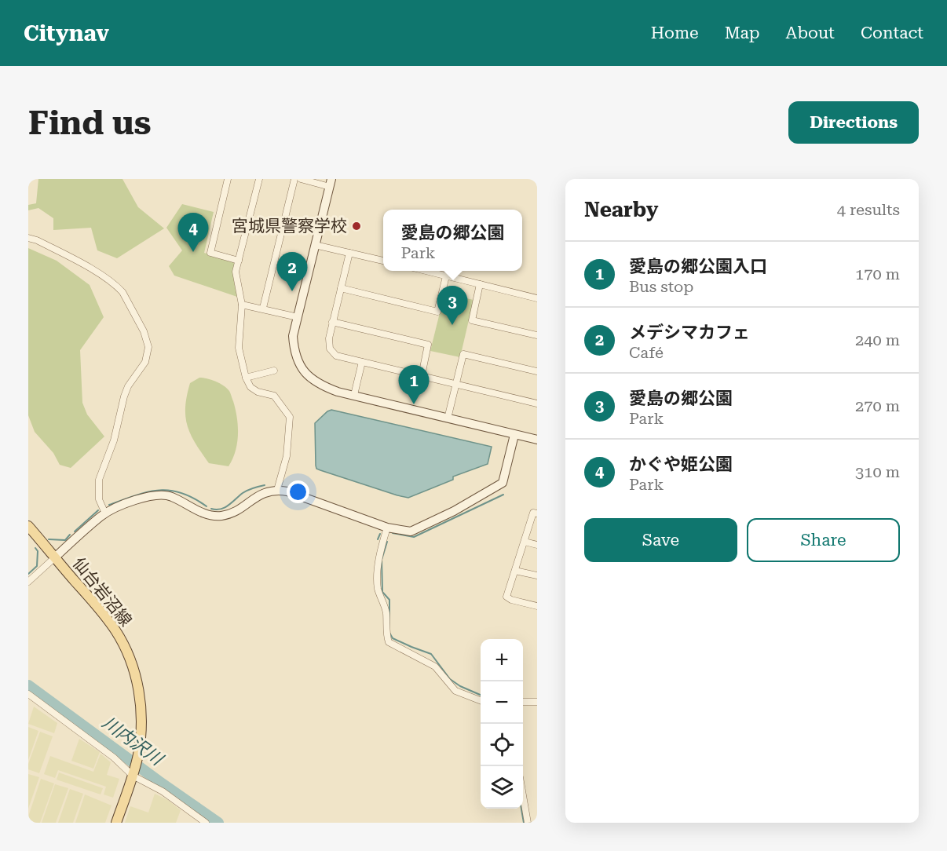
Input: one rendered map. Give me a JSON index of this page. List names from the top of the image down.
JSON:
{
  "streets": {
    "main road": ["仙台岩沼線"]
  },
  "water": ["川内沢川"],
  "places": ["宮城県警察学校"],
  "page": {
    "header": "Citynav",
    "nav": [
      "Home",
      "Map",
      "About",
      "Contact"
    ],
    "buttons": [
      "Directions",
      ["Save", "Share"]
    ],
    "title": "Find us",
    "heading": ["Nearby", "4 results"],
    "popup": ["愛島の郷公園", "Park"],
    "pins": [
      "4",
      "2",
      "3",
      "1"
    ],
    "list": [
      {
        "mark": "1",
        "name": "愛島の郷公園入口",
        "note": "Bus stop",
        "value": "170 m"
      },
      {
        "mark": "2",
        "name": "メデシマカフェ",
        "note": "Café",
        "value": "240 m"
      },
      {
        "mark": "3",
        "name": "愛島の郷公園",
        "note": "Park",
        "value": "270 m"
      },
      {
        "mark": "4",
        "name": "かぐや姫公園",
        "note": "Park",
        "value": "310 m"
      }
    ],
    "map_buttons": ["+", "−"]
  }
}
